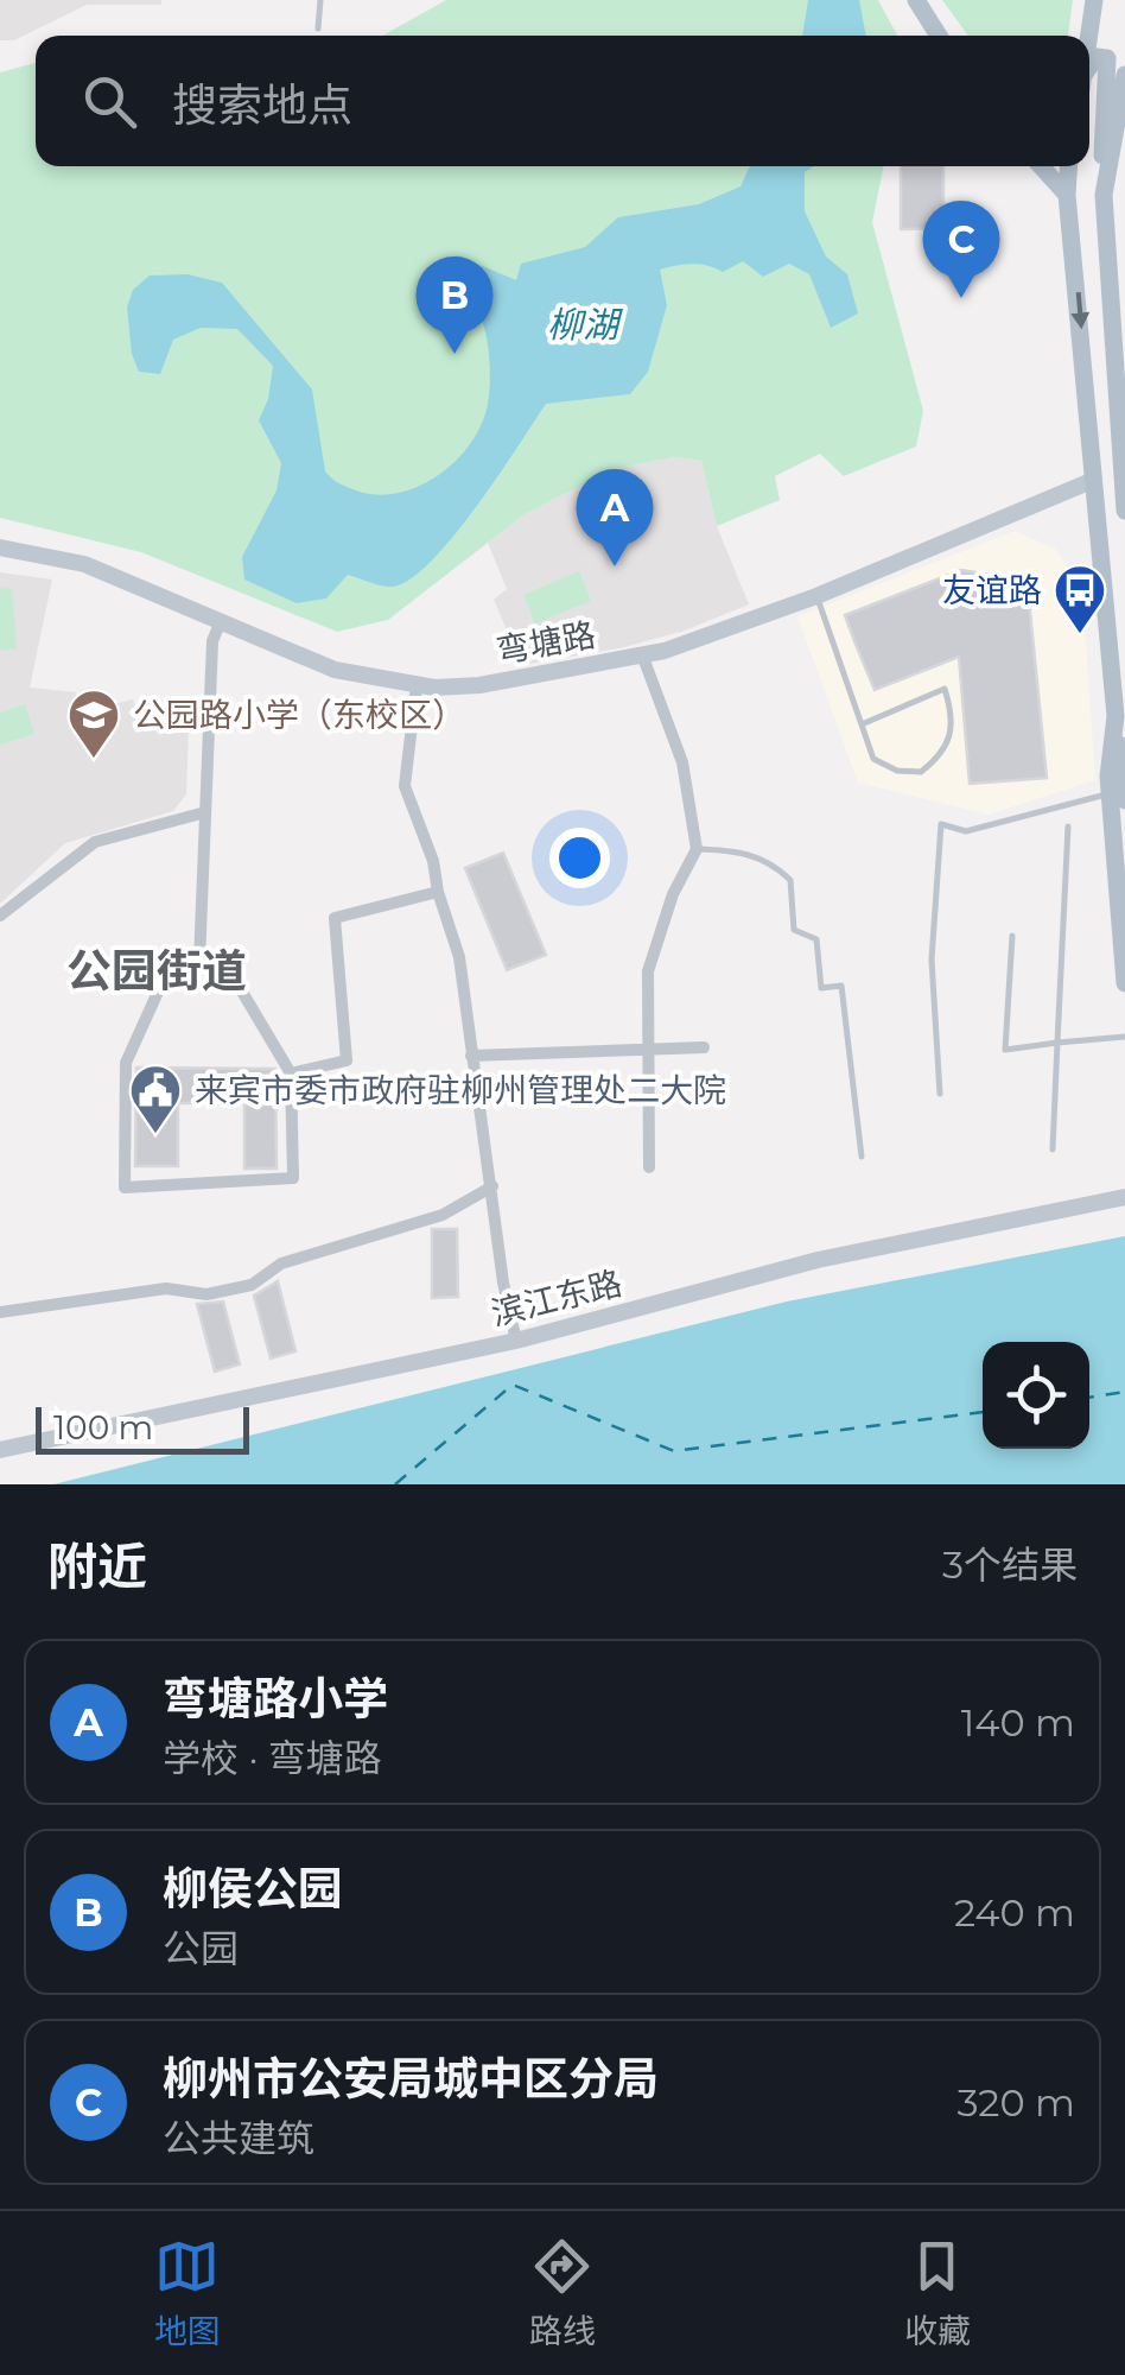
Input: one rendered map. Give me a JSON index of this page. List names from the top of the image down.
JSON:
{
  "streets": {
    "street": ["弯塘路", "滨江东路"]
  },
  "districts": ["公园街道"],
  "water": ["柳湖"],
  "places": {
    "bus stop": ["友谊路"],
    "school or university": ["公园路小学（东校区）"],
    "public building": ["来宾市委市政府驻柳州管理处二大院"]
  },
  "scale_bar": "100 m",
  "page": {
    "search": "搜索地点",
    "pins": ["C", "B", "A"],
    "scale": "100 m",
    "heading": ["附近", "3个结果"],
    "list": [
      {
        "mark": "A",
        "name": "弯塘路小学",
        "note": "学校 · 弯塘路",
        "value": "140 m"
      },
      {
        "mark": "B",
        "name": "柳侯公园",
        "note": "公园",
        "value": "240 m"
      },
      {
        "mark": "C",
        "name": "柳州市公安局城中区分局",
        "note": "公共建筑",
        "value": "320 m"
      }
    ],
    "nav": ["地图", "路线", "收藏"]
  }
}
